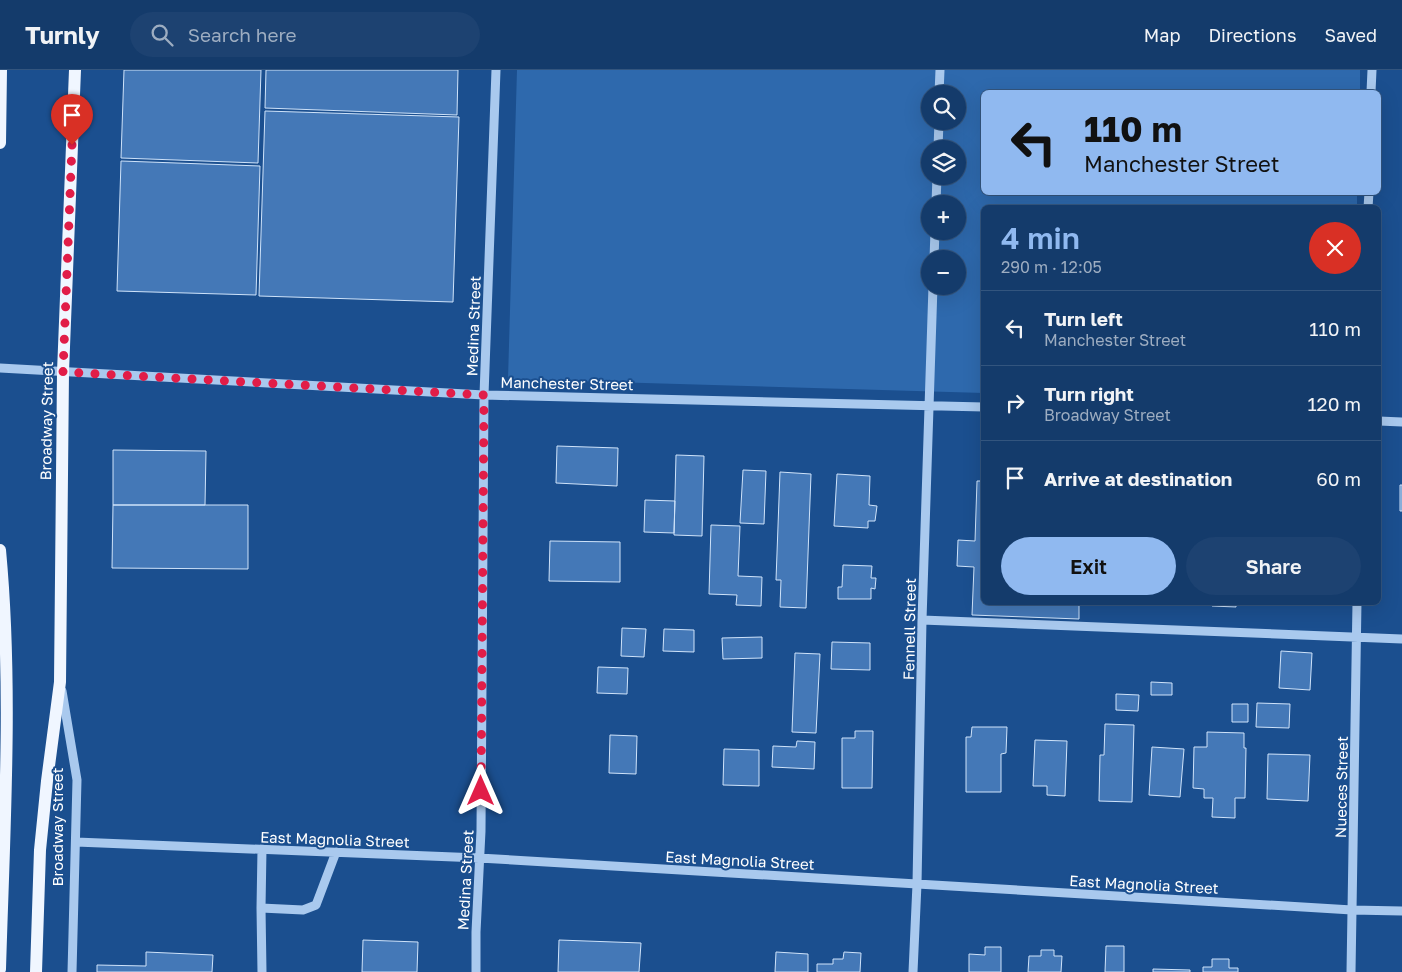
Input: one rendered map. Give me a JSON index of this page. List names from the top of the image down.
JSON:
{
  "streets": {
    "main road": ["Broadway Street"],
    "street": [
      "Medina Street",
      "Manchester Street",
      "Fennell Street",
      "Nueces Street",
      "East Magnolia Street"
    ]
  },
  "crossings": [
    ["Medina Street", "Manchester Street"],
    ["Medina Street", "East Magnolia Street"],
    ["Manchester Street", "Broadway Street"],
    ["Manchester Street", "Fennell Street"],
    ["Broadway Street", "East Magnolia Street"],
    ["Fennell Street", "East Magnolia Street"],
    ["Nueces Street", "East Magnolia Street"]
  ],
  "page": {
    "header": "Turnly",
    "search": "Search here",
    "nav": ["Map", "Directions", "Saved"],
    "map_buttons": ["+", "−"],
    "turn": ["110 m", "Manchester Street"],
    "heading": ["4 min", "290 m · 12:05"],
    "list": [
      {
        "name": "Turn left",
        "note": "Manchester Street",
        "value": "110 m"
      },
      {
        "name": "Turn right",
        "note": "Broadway Street",
        "value": "120 m"
      },
      {
        "name": "Arrive at destination",
        "value": "60 m"
      }
    ],
    "buttons": ["Exit", "Share"]
  }
}
